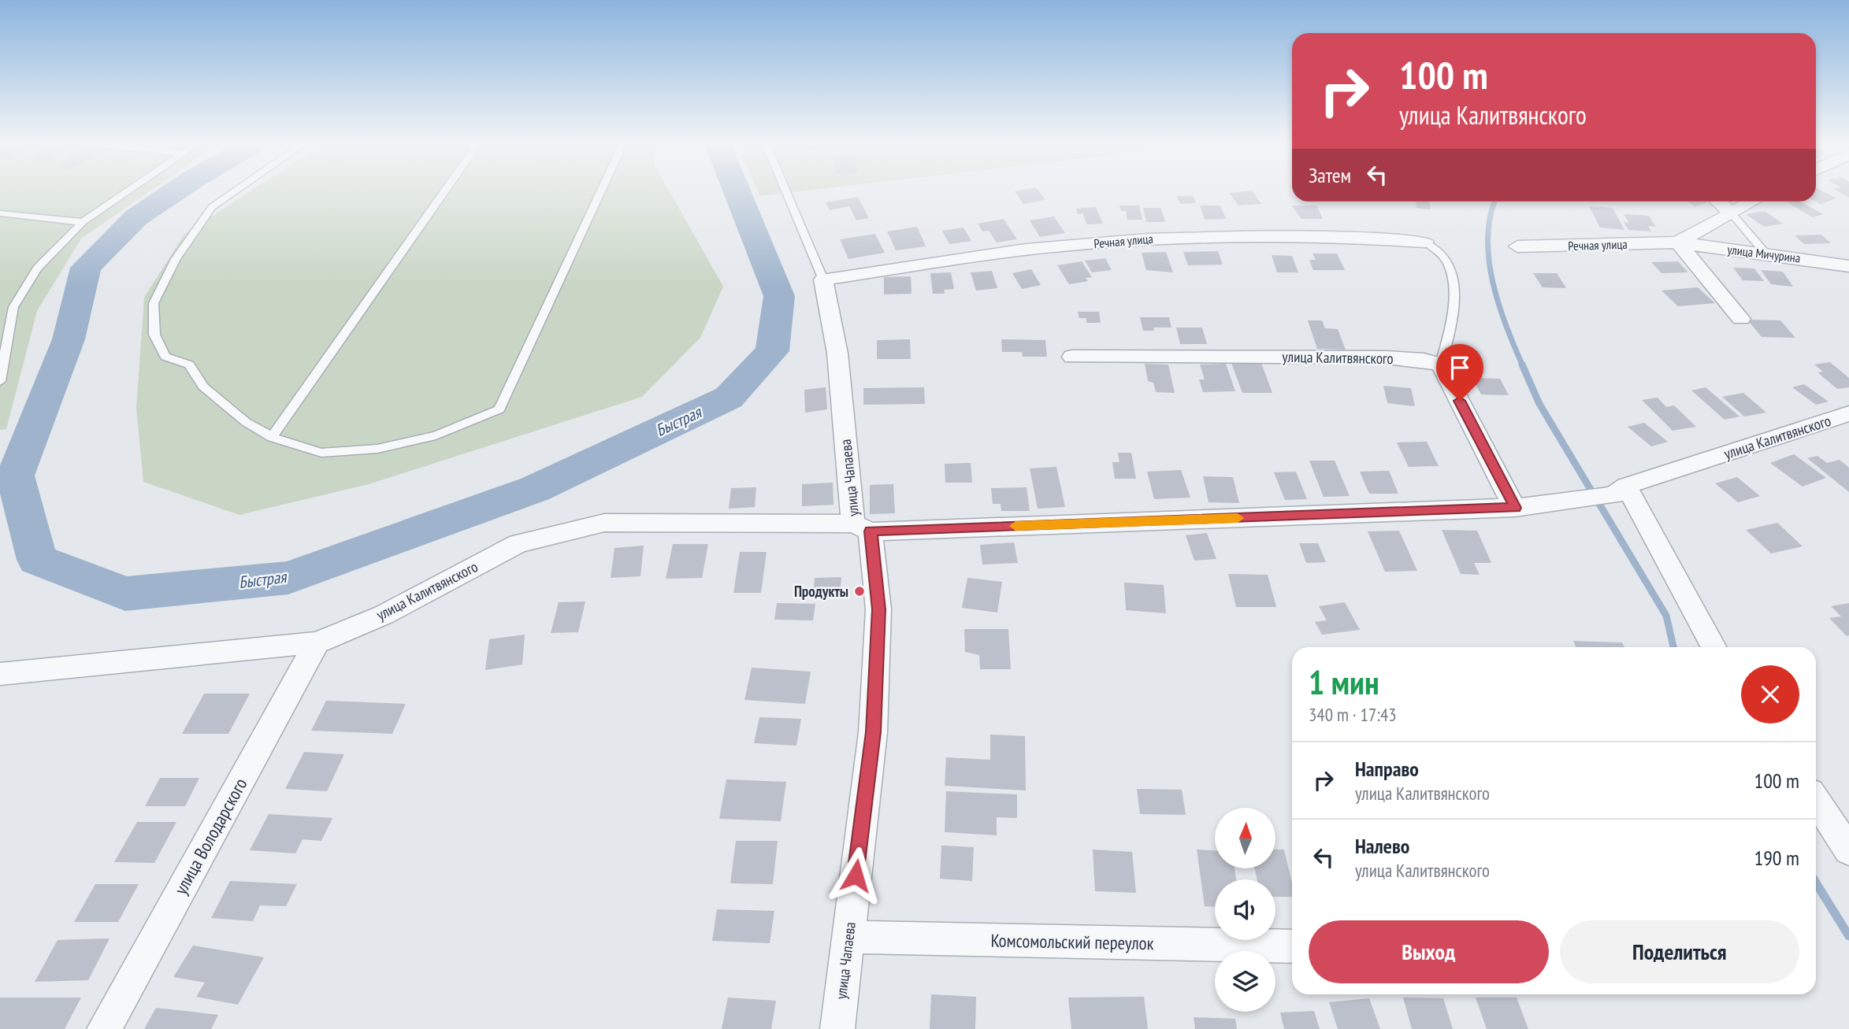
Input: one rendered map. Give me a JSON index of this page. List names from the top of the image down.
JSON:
{
  "streets": {
    "street": [
      "Речная улица",
      "улица Мичурина",
      "улица Калитвянского",
      "улица Чапаева",
      "улица Володарского",
      "Комсомольский переулок"
    ]
  },
  "crossings": [
    ["Речная улица", "улица Мичурина"],
    ["Речная улица", "улица Чапаева"],
    ["улица Калитвянского", "улица Чапаева"],
    ["улица Калитвянского", "улица Володарского"],
    ["улица Чапаева", "Комсомольский переулок"]
  ],
  "water": ["Быстрая"],
  "places": ["Продукты"],
  "north": "top",
  "page": {
    "turn": ["100 m", "улица Калитвянского"],
    "then": "Затем",
    "heading": ["1 мин", "340 m · 17:43"],
    "list": [
      {
        "name": "Направо",
        "note": "улица Калитвянского",
        "value": "100 m"
      },
      {
        "name": "Налево",
        "note": "улица Калитвянского",
        "value": "190 m"
      }
    ],
    "buttons": ["Выход", "Поделиться"]
  }
}
